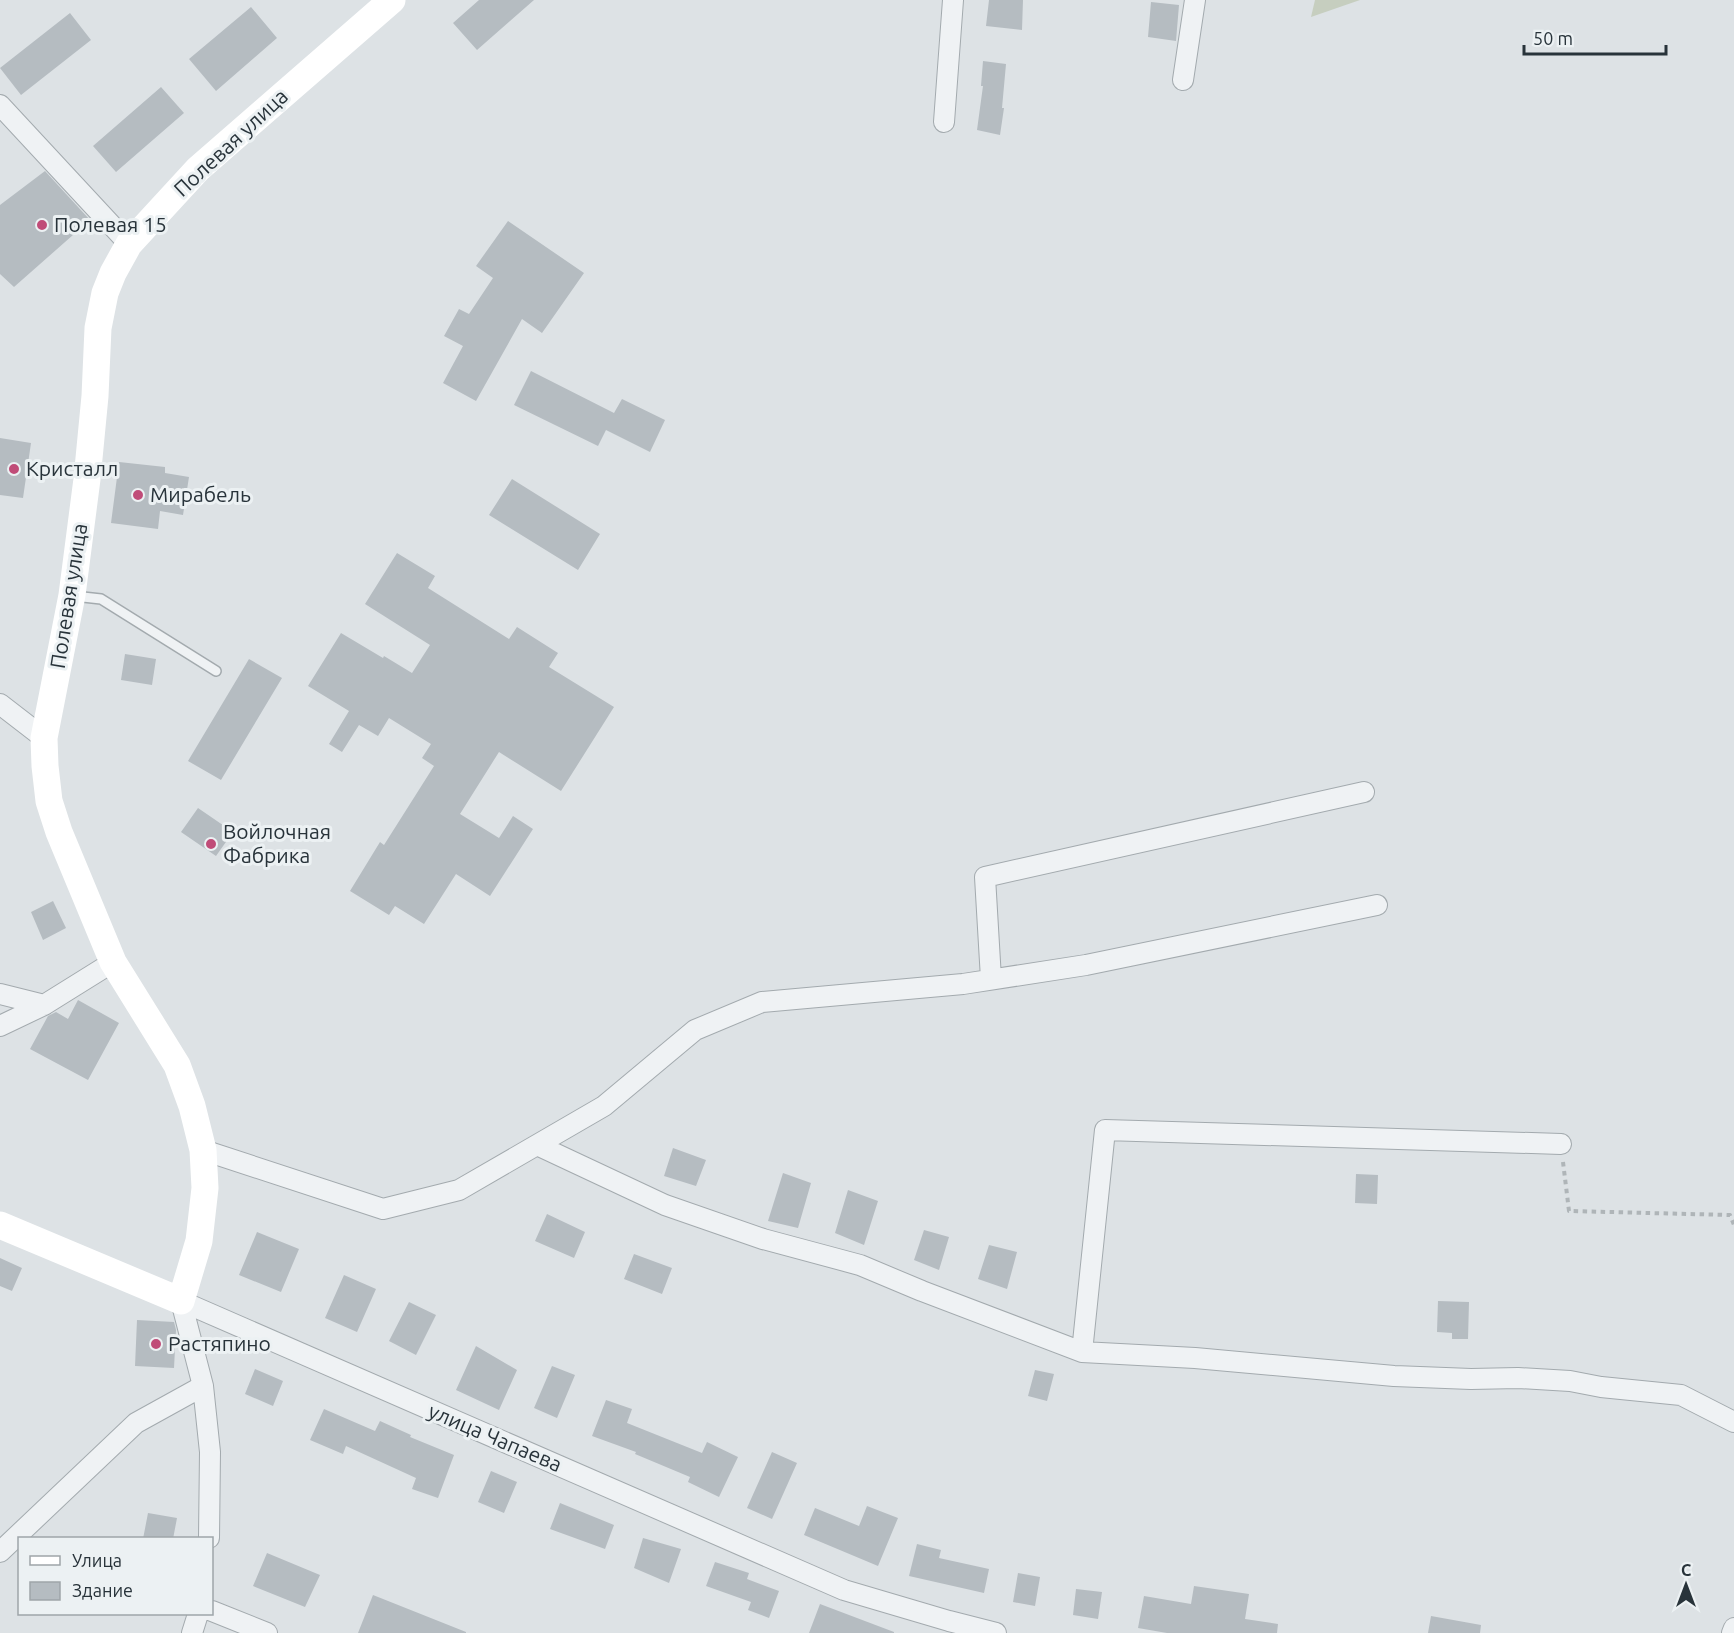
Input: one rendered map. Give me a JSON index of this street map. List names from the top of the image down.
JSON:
{
  "streets": {
    "street": ["Полевая улица", "улица Чапаева"]
  },
  "crossings": [
    ["Полевая улица", "улица Чапаева"]
  ],
  "places": [
    "Полевая 15",
    "Кристалл",
    "Мирабель",
    "Войлочная Фабрика",
    "Растяпино"
  ],
  "legend": ["Улица", "Здание"],
  "scale_bar": "50 m",
  "north": "top"
}
